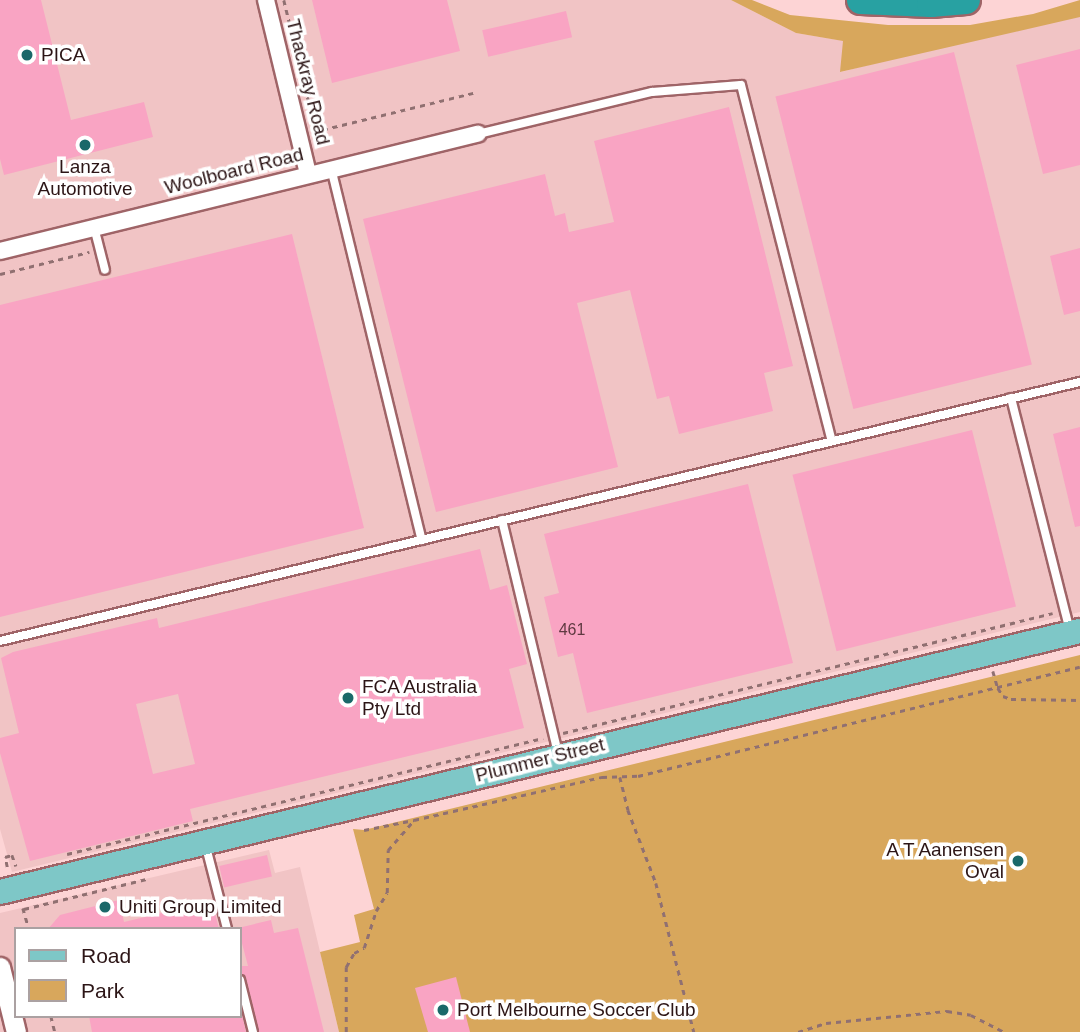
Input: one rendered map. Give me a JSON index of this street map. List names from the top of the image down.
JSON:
{
  "streets": {
    "main road": ["Plummer Street"],
    "street": ["Thackray Road", "Woolboard Road"]
  },
  "crossings": [
    ["Thackray Road", "Woolboard Road"]
  ],
  "places": [
    "PICA",
    "Lanza Automotive",
    "FCA Australia Pty Ltd",
    "A T Aanensen Oval",
    "Uniti Group Limited",
    "Port Melbourne Soccer Club"
  ],
  "house_numbers": ["461"],
  "legend": ["Road", "Park"]
}
